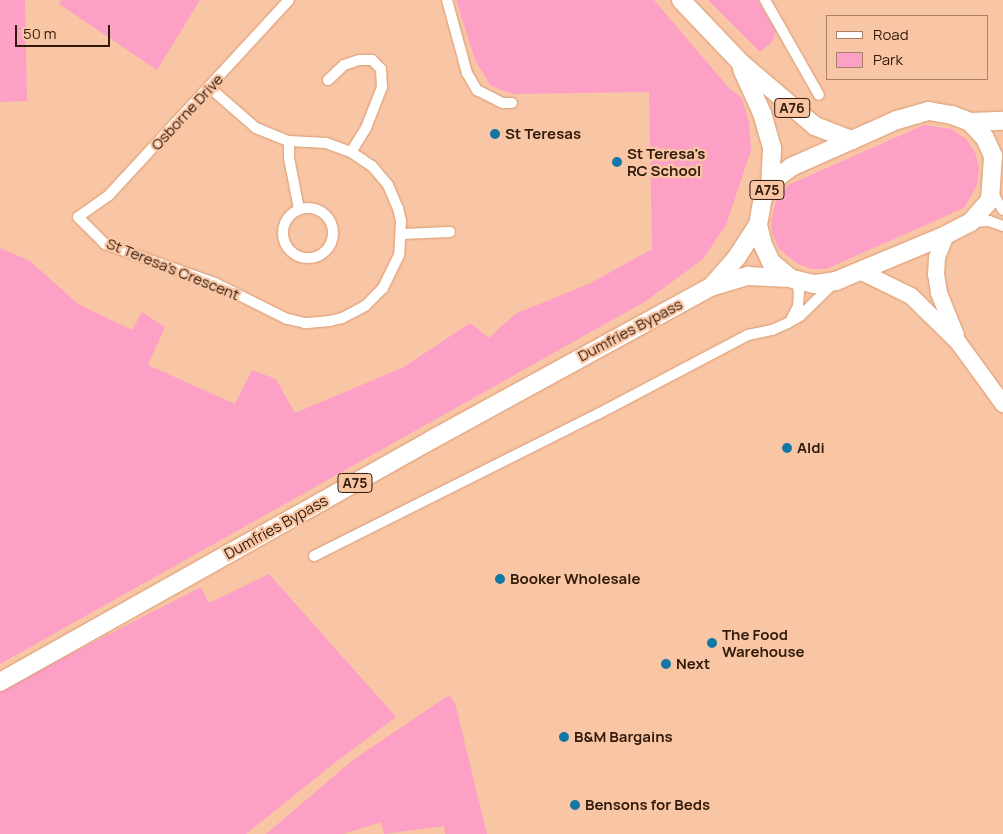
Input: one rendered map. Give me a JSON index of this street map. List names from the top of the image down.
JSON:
{
  "streets": {
    "highway": ["A76", "A75", "Dumfries Bypass"],
    "street": ["Osborne Drive", "St Teresa's Crescent"]
  },
  "crossings": [
    ["A76", "A75"],
    ["Osborne Drive", "St Teresa's Crescent"],
    ["A75", "Dumfries Bypass"]
  ],
  "places": [
    "St Teresas",
    "St Teresa's RC School",
    "Aldi",
    "Booker Wholesale",
    "The Food Warehouse",
    "Next",
    "B&M Bargains",
    "Bensons for Beds"
  ],
  "legend": ["Road", "Park"],
  "scale_bar": "50 m"
}
